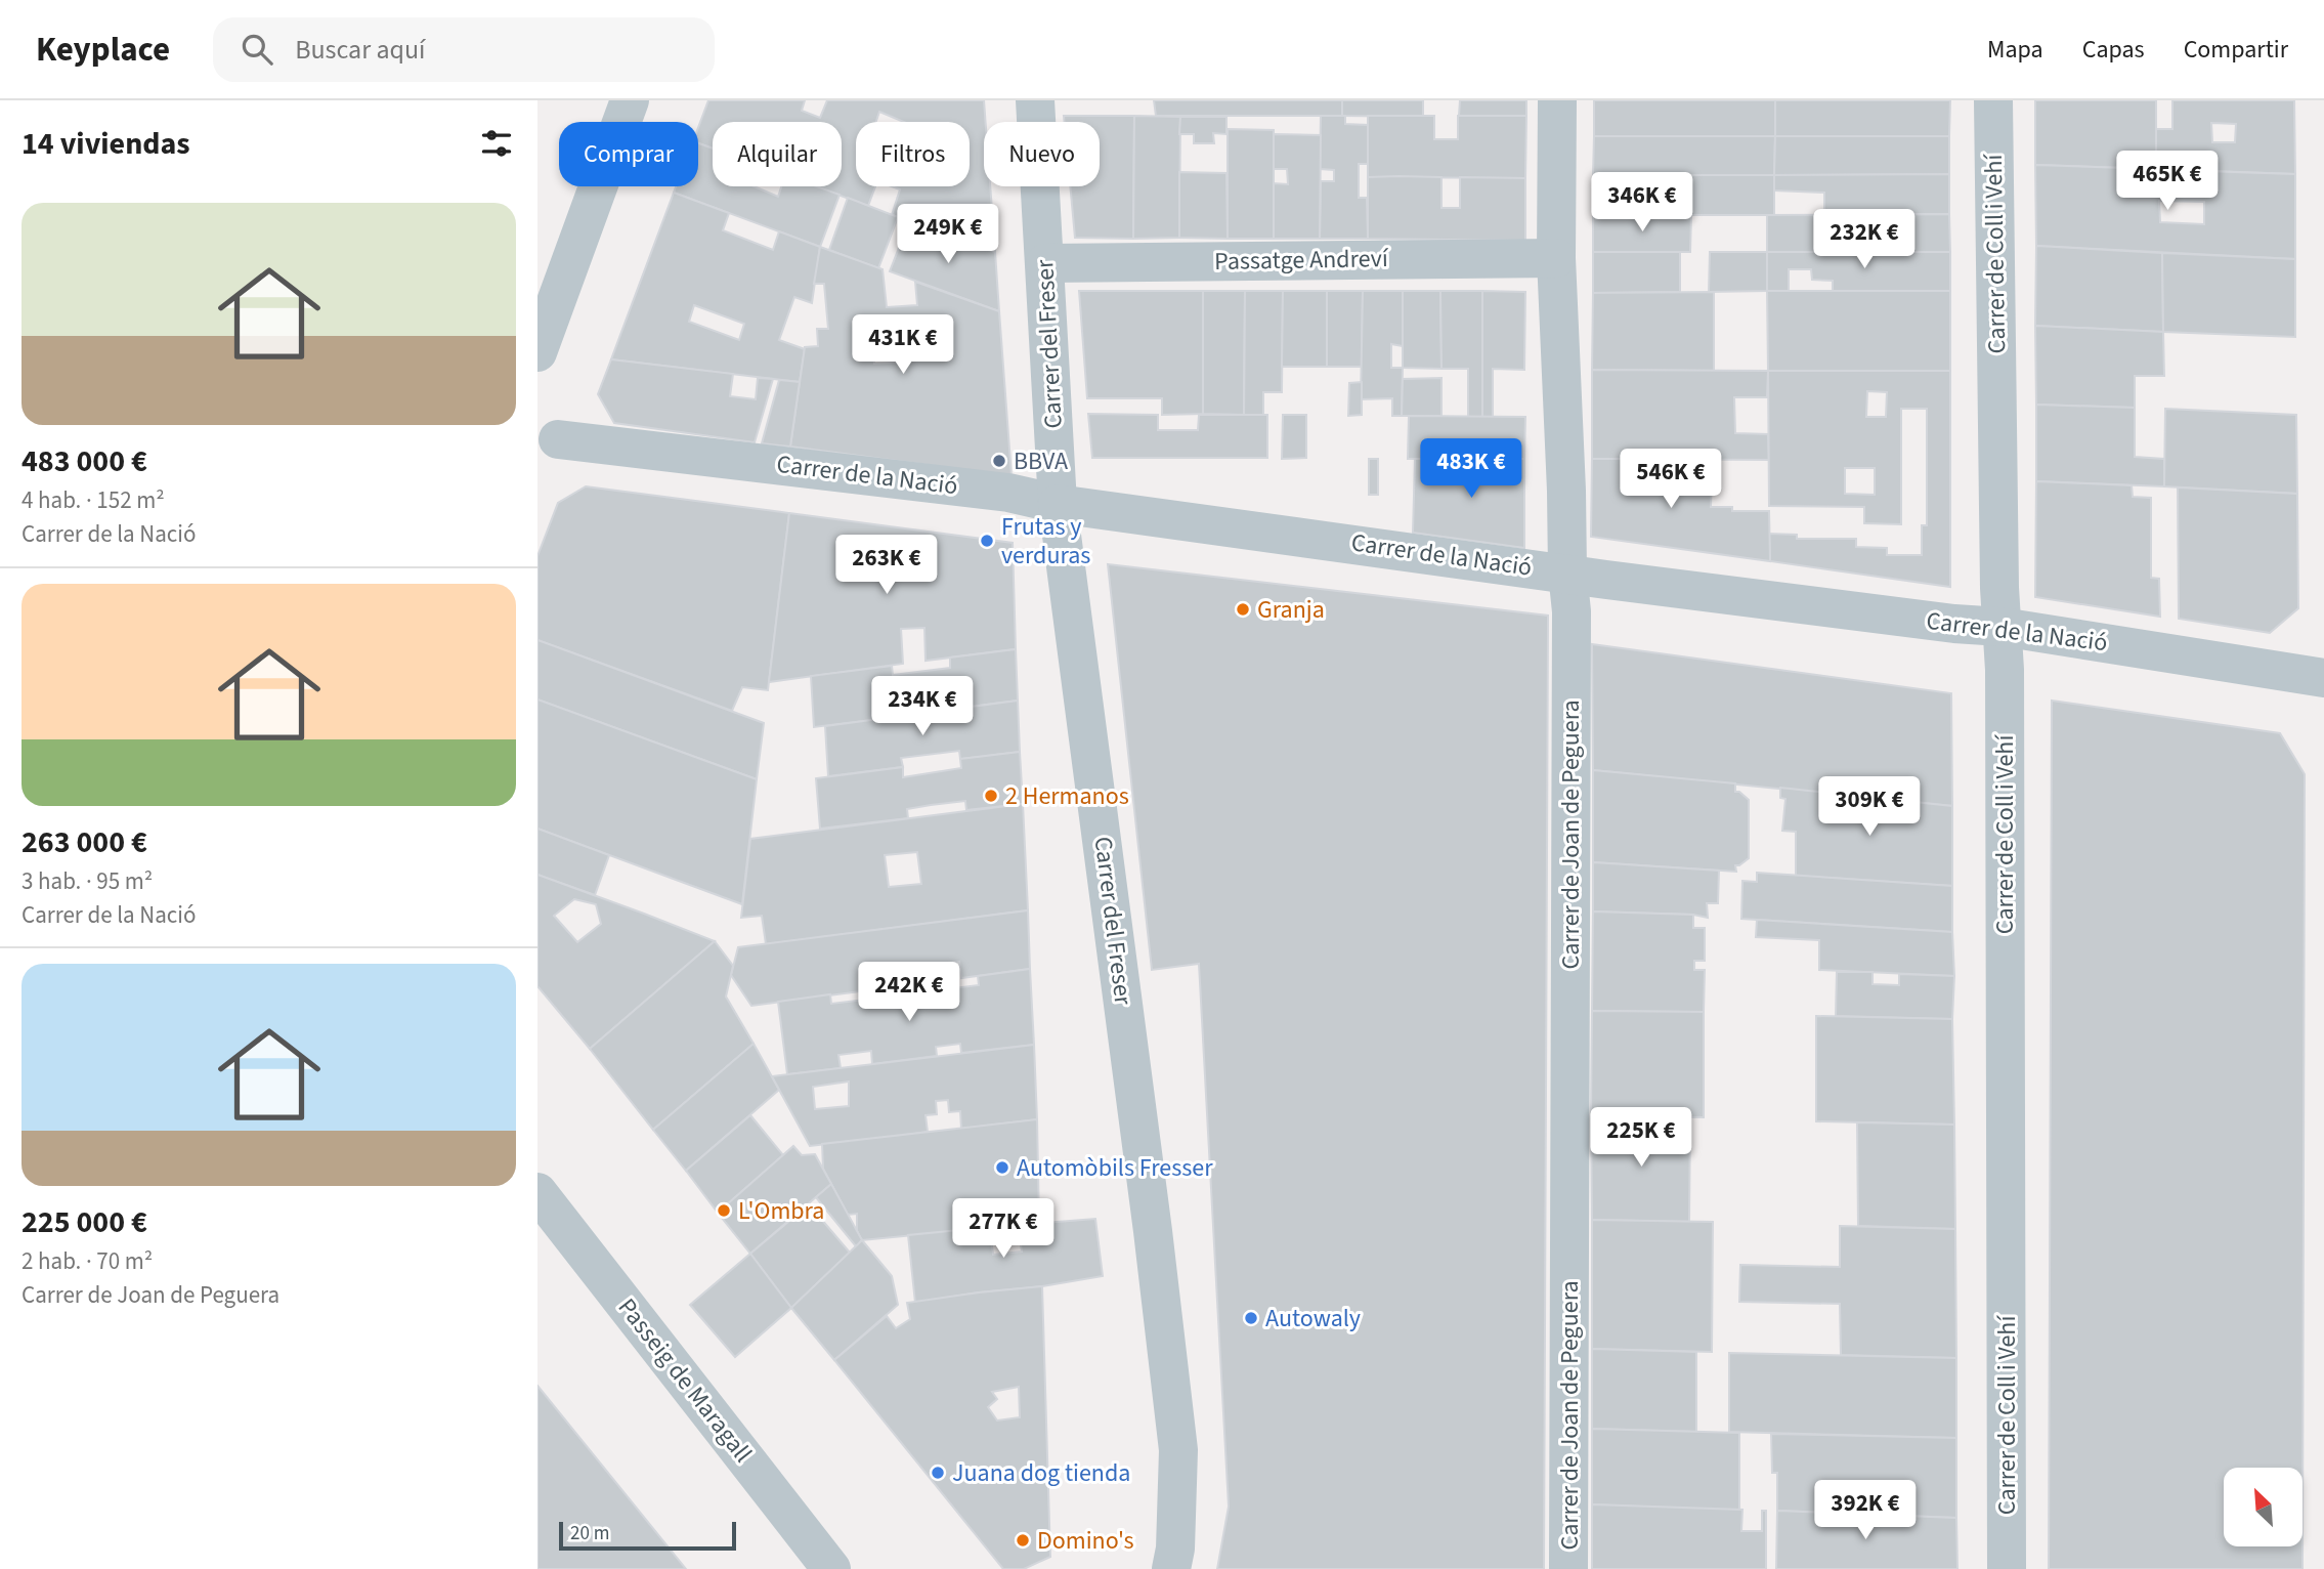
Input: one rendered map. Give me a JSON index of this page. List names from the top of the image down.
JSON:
{
  "streets": {
    "street": [
      "Carrer de Coll i Vehí",
      "Passatge Andreví",
      "Carrer del Freser",
      "Carrer de la Nació",
      "Carrer de Joan de Peguera",
      "Passeig de Maragall"
    ]
  },
  "crossings": [
    ["Carrer de Coll i Vehí", "Carrer de la Nació"],
    ["Passatge Andreví", "Carrer del Freser"],
    ["Passatge Andreví", "Carrer de Joan de Peguera"],
    ["Carrer del Freser", "Carrer de la Nació"],
    ["Carrer de la Nació", "Carrer de Joan de Peguera"]
  ],
  "places": [
    "BBVA",
    "Frutas y verduras",
    "Granja",
    "2 Hermanos",
    "Automòbils Fresser",
    "L'Ombra",
    "Autowaly",
    "Juana dog tienda",
    "Domino's"
  ],
  "scale_bar": "20 m",
  "north": "top left",
  "page": {
    "header": "Keyplace",
    "search": "Buscar aquí",
    "nav": ["Mapa", "Capas", "Compartir"],
    "heading": "14 viviendas",
    "chip": [
      "Comprar",
      "Alquilar",
      "Filtros",
      "Nuevo"
    ],
    "price": [
      "465K €",
      "346K €",
      "249K €",
      "232K €",
      "431K €",
      "483K €",
      "546K €",
      "263K €",
      "234K €",
      "309K €",
      "242K €",
      "225K €",
      "277K €",
      "392K €"
    ],
    "list": [
      {
        "name": "483 000 €",
        "note": "4 hab. · 152 m² · Carrer de la Nació"
      },
      {
        "name": "263 000 €",
        "note": "3 hab. · 95 m² · Carrer de la Nació"
      },
      {
        "name": "225 000 €",
        "note": "2 hab. · 70 m² · Carrer de Joan de Peguera"
      }
    ],
    "scale": "20 m"
  }
}
